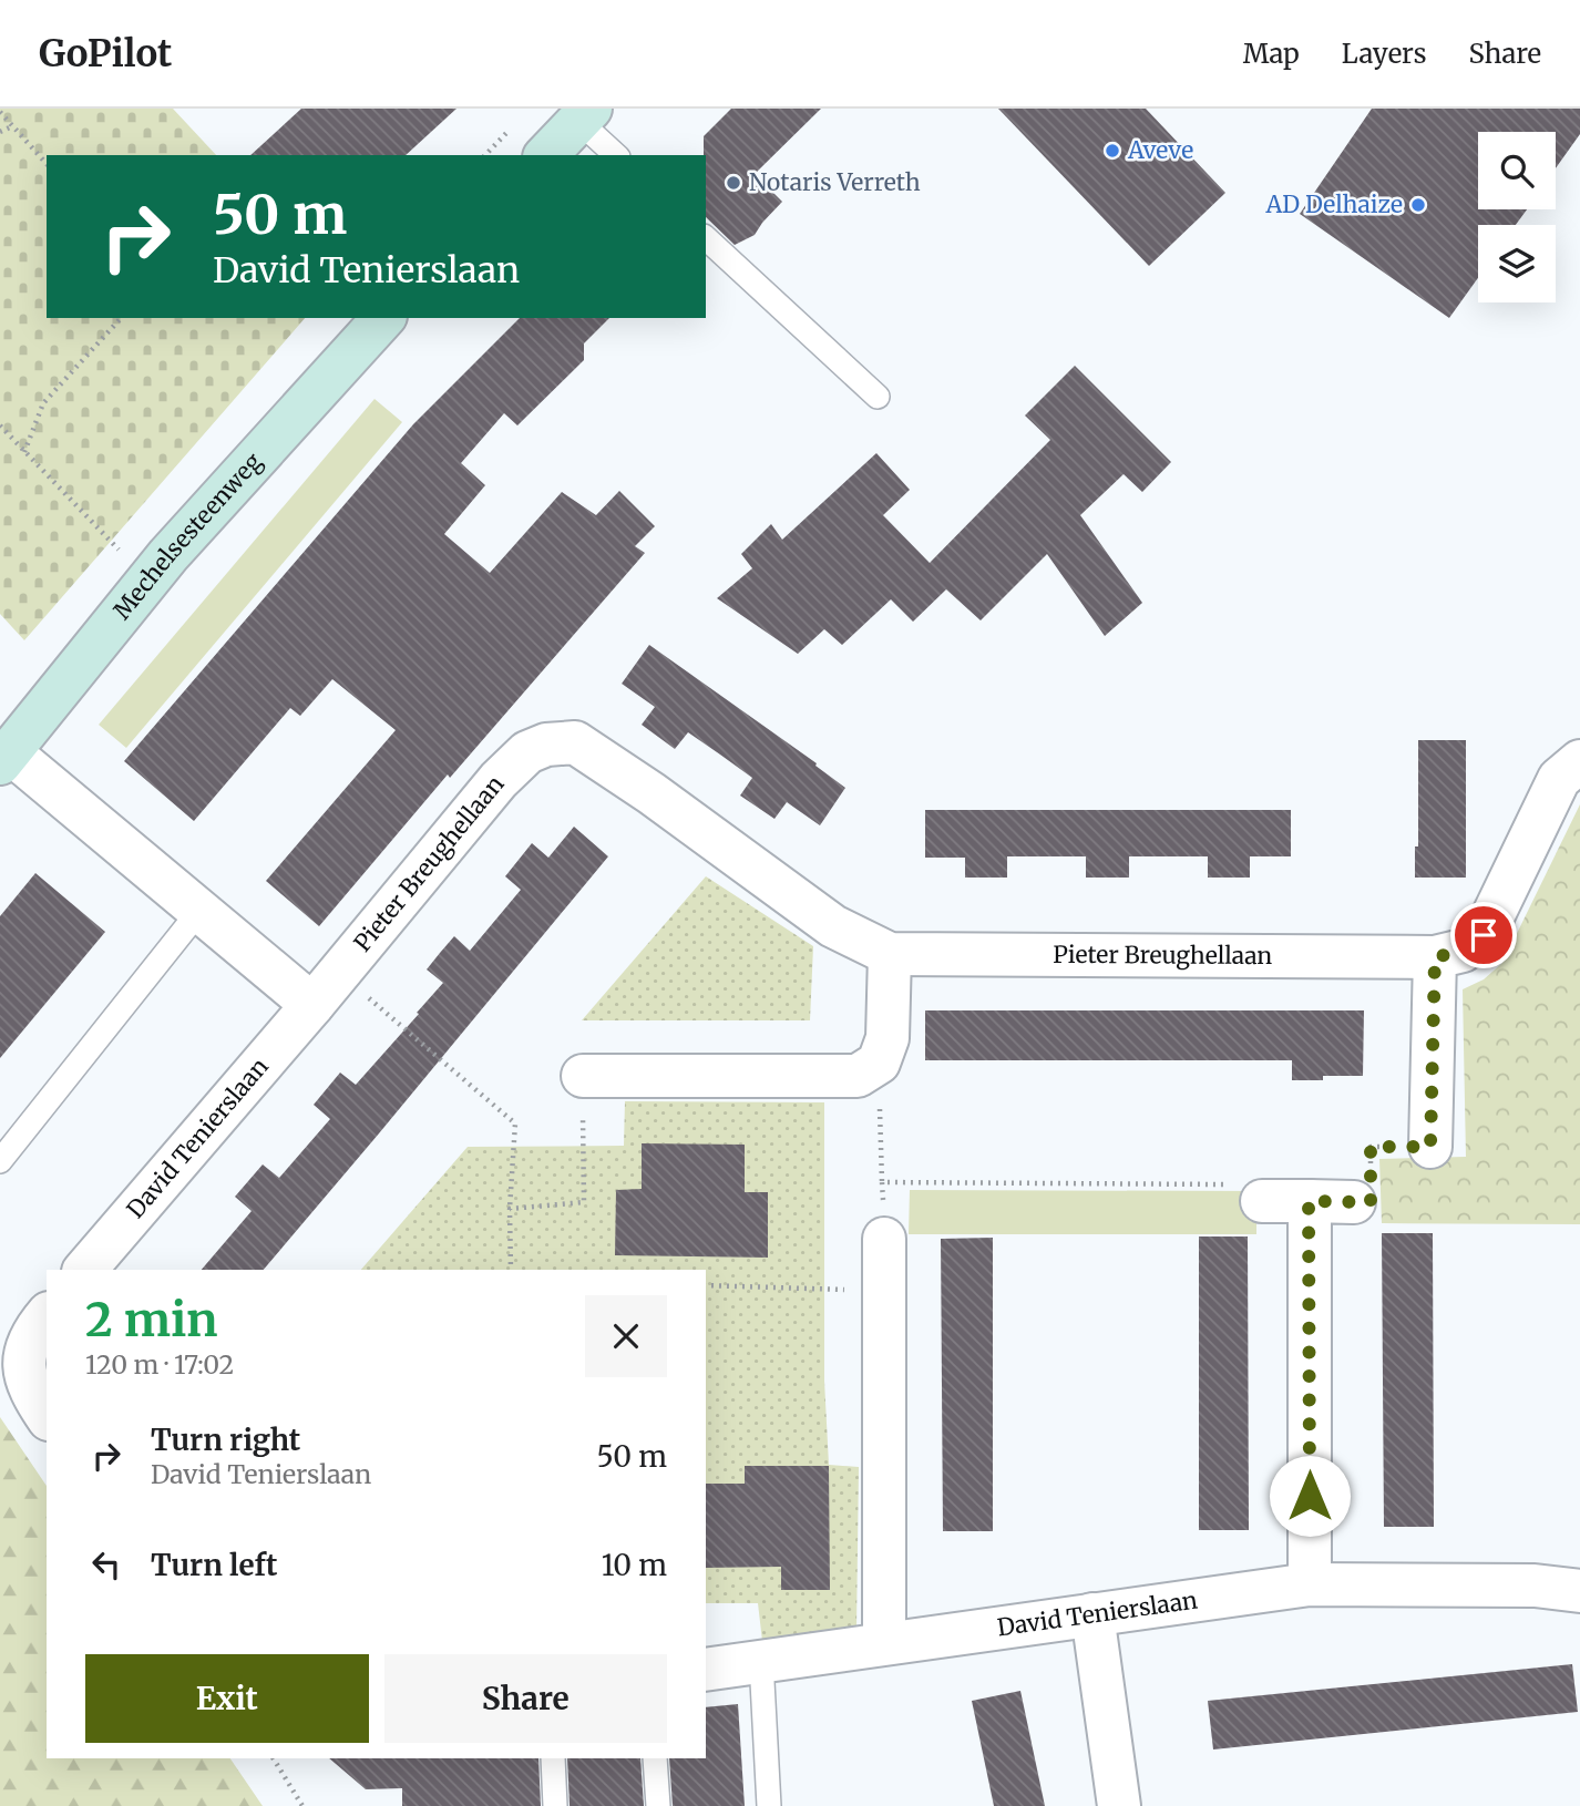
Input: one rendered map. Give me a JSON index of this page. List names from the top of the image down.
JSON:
{
  "streets": {
    "street": ["Mechelsesteenweg", "Pieter Breughellaan", "David Tenierslaan"]
  },
  "crossings": [
    ["Pieter Breughellaan", "David Tenierslaan"]
  ],
  "places": ["Aveve", "Notaris Verreth", "AD Delhaize"],
  "page": {
    "header": "GoPilot",
    "nav": ["Map", "Layers", "Share"],
    "turn": ["50 m", "David Tenierslaan"],
    "heading": ["2 min", "120 m · 17:02"],
    "list": [
      {
        "name": "Turn right",
        "note": "David Tenierslaan",
        "value": "50 m"
      },
      {
        "name": "Turn left",
        "value": "10 m"
      }
    ],
    "buttons": ["Exit", "Share"]
  }
}
